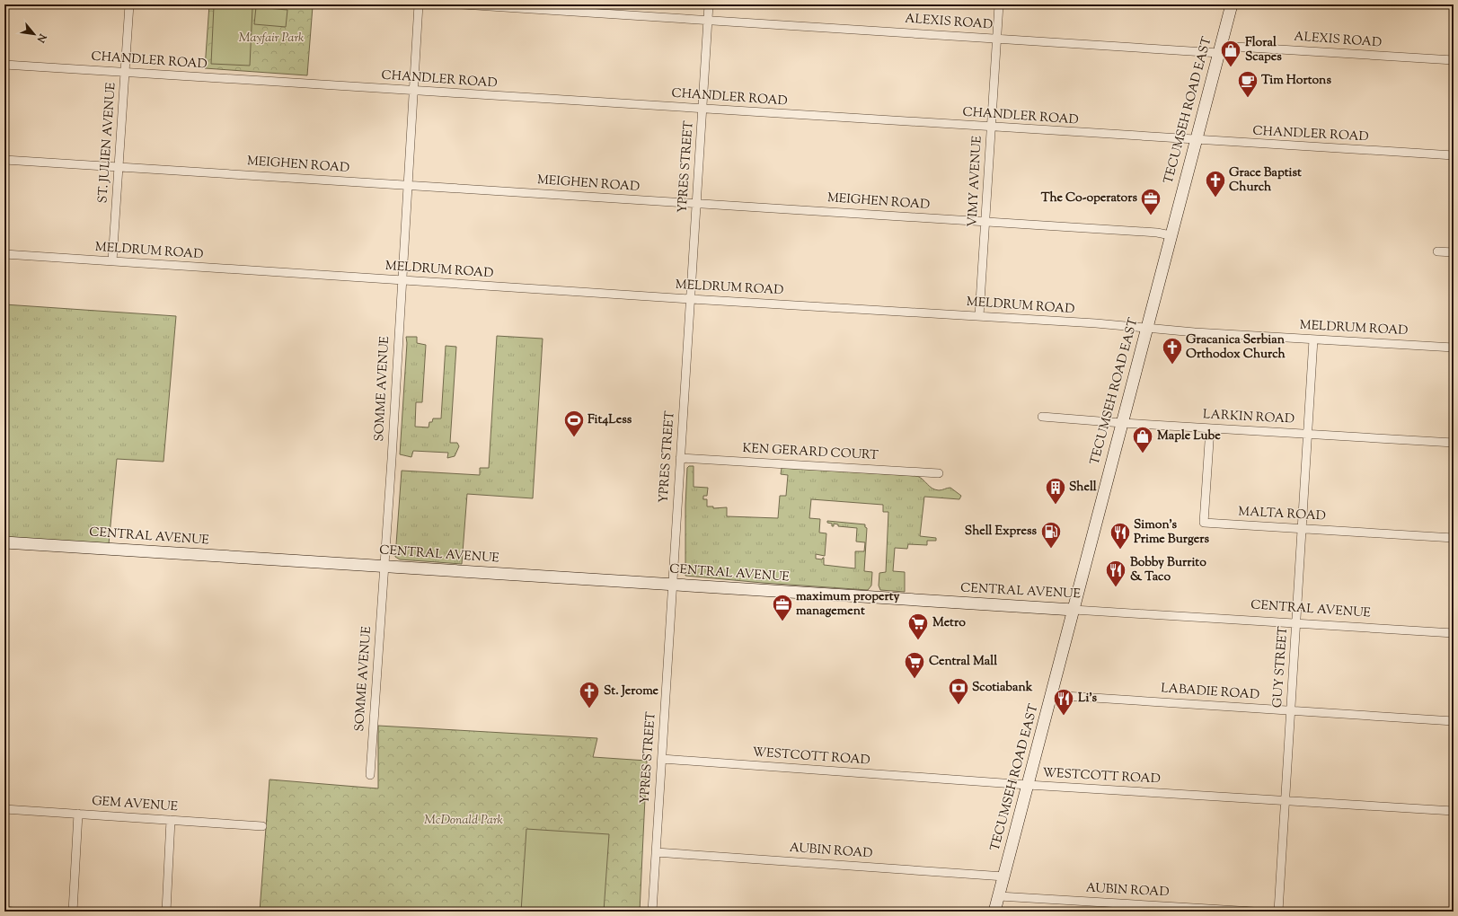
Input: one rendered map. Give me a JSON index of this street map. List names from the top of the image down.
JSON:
{
  "streets": {
    "street": [
      "ALEXIS ROAD",
      "CHANDLER ROAD",
      "TECUMSEH ROAD EAST",
      "ST. JULIEN AVENUE",
      "MEIGHEN ROAD",
      "YPRES STREET",
      "VIMY AVENUE",
      "MELDRUM ROAD",
      "SOMME AVENUE",
      "LARKIN ROAD",
      "KEN GERARD COURT",
      "MALTA ROAD",
      "CENTRAL AVENUE",
      "GUY STREET",
      "LABADIE ROAD",
      "WESTCOTT ROAD",
      "GEM AVENUE",
      "AUBIN ROAD"
    ]
  },
  "crossings": [
    ["ALEXIS ROAD", "TECUMSEH ROAD EAST"],
    ["ALEXIS ROAD", "YPRES STREET"],
    ["ALEXIS ROAD", "VIMY AVENUE"],
    ["CHANDLER ROAD", "TECUMSEH ROAD EAST"],
    ["CHANDLER ROAD", "ST. JULIEN AVENUE"],
    ["CHANDLER ROAD", "YPRES STREET"],
    ["CHANDLER ROAD", "VIMY AVENUE"],
    ["CHANDLER ROAD", "SOMME AVENUE"],
    ["TECUMSEH ROAD EAST", "MEIGHEN ROAD"],
    ["TECUMSEH ROAD EAST", "MELDRUM ROAD"],
    ["TECUMSEH ROAD EAST", "LARKIN ROAD"],
    ["TECUMSEH ROAD EAST", "CENTRAL AVENUE"],
    ["TECUMSEH ROAD EAST", "LABADIE ROAD"],
    ["TECUMSEH ROAD EAST", "WESTCOTT ROAD"],
    ["TECUMSEH ROAD EAST", "AUBIN ROAD"],
    ["ST. JULIEN AVENUE", "MEIGHEN ROAD"],
    ["ST. JULIEN AVENUE", "MELDRUM ROAD"],
    ["MEIGHEN ROAD", "YPRES STREET"],
    ["MEIGHEN ROAD", "VIMY AVENUE"],
    ["MEIGHEN ROAD", "SOMME AVENUE"],
    ["YPRES STREET", "MELDRUM ROAD"],
    ["YPRES STREET", "KEN GERARD COURT"],
    ["YPRES STREET", "CENTRAL AVENUE"],
    ["YPRES STREET", "WESTCOTT ROAD"],
    ["YPRES STREET", "AUBIN ROAD"],
    ["VIMY AVENUE", "MELDRUM ROAD"],
    ["MELDRUM ROAD", "SOMME AVENUE"],
    ["MELDRUM ROAD", "GUY STREET"],
    ["SOMME AVENUE", "CENTRAL AVENUE"],
    ["LARKIN ROAD", "MALTA ROAD"],
    ["LARKIN ROAD", "GUY STREET"],
    ["MALTA ROAD", "GUY STREET"],
    ["CENTRAL AVENUE", "GUY STREET"],
    ["GUY STREET", "LABADIE ROAD"],
    ["GUY STREET", "WESTCOTT ROAD"]
  ],
  "parks": ["Mayfair Park", "McDonald Park"],
  "places": {
    "shop": ["Floral Scapes", "Maple Lube"],
    "cafe": ["Tim Hortons"],
    "church": ["Grace Baptist Church", "Gracanica Serbian Orthodox Church", "St. Jerome"],
    "office": ["The Co-operators", "maximum property management"],
    "sports": ["Fit4Less"],
    "building": ["Shell"],
    "fuel station": ["Shell Express"],
    "restaurant": ["Simon's Prime Burgers", "Bobby Burrito & Taco", "Li's"],
    "supermarket": ["Metro", "Central Mall"],
    "bank": ["Scotiabank"]
  },
  "north": "bottom right"
}
